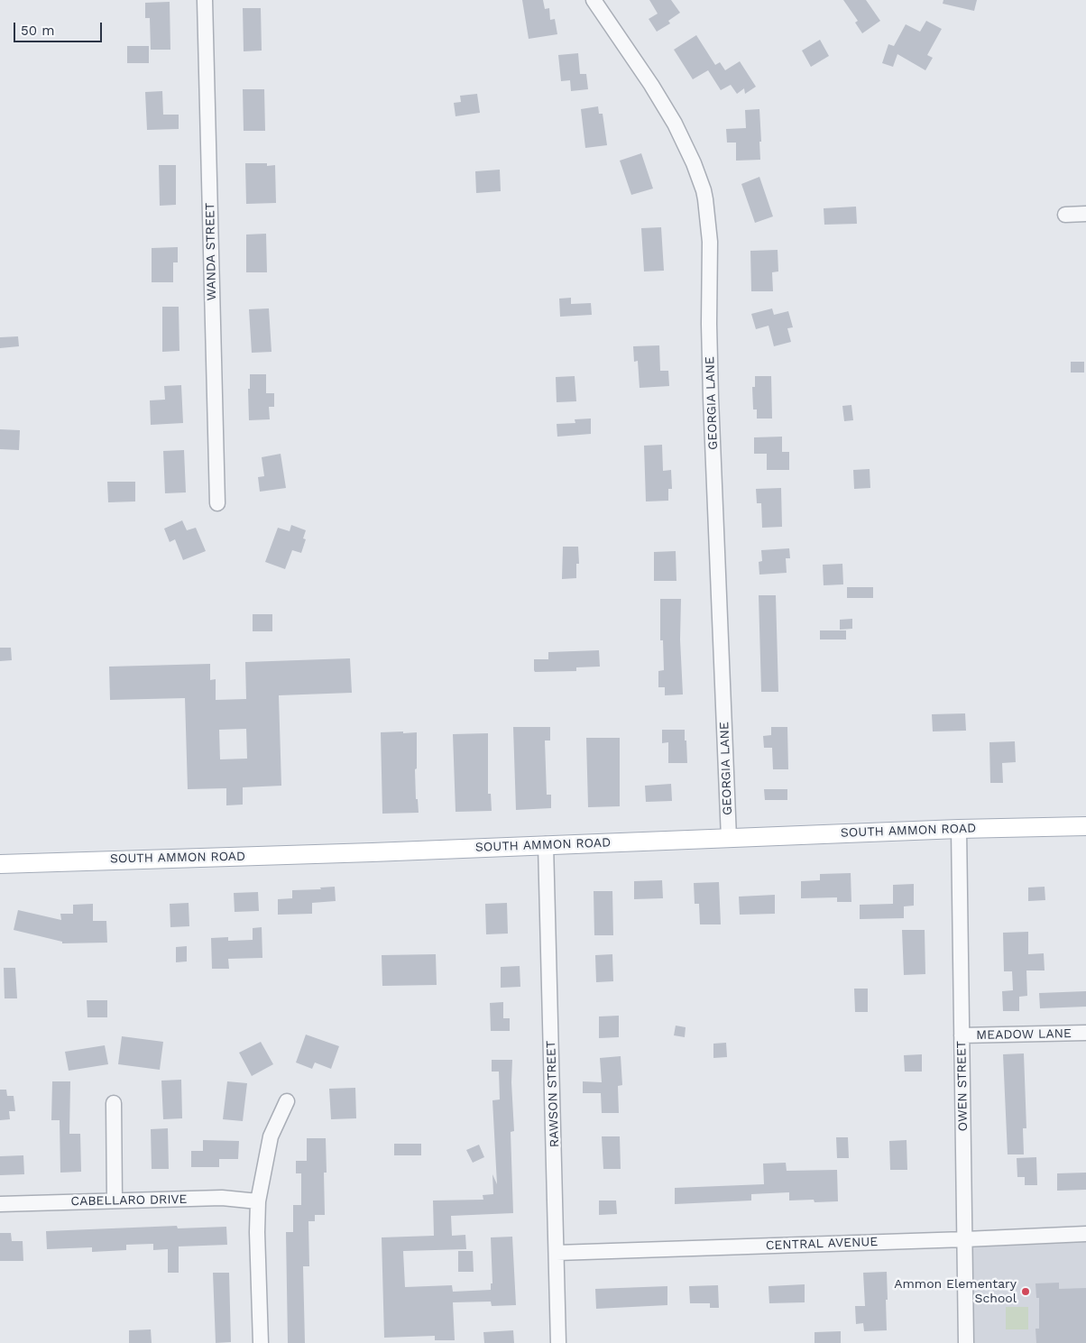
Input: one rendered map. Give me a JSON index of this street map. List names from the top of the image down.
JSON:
{
  "streets": {
    "main road": ["SOUTH AMMON ROAD"],
    "street": [
      "WANDA STREET",
      "GEORGIA LANE",
      "MEADOW LANE",
      "OWEN STREET",
      "RAWSON STREET",
      "CABELLARO DRIVE",
      "CENTRAL AVENUE"
    ]
  },
  "crossings": [
    ["GEORGIA LANE", "SOUTH AMMON ROAD"],
    ["SOUTH AMMON ROAD", "OWEN STREET"],
    ["SOUTH AMMON ROAD", "RAWSON STREET"],
    ["MEADOW LANE", "OWEN STREET"],
    ["OWEN STREET", "CENTRAL AVENUE"],
    ["RAWSON STREET", "CENTRAL AVENUE"]
  ],
  "places": ["Ammon Elementary School"],
  "scale_bar": "50 m"
}
